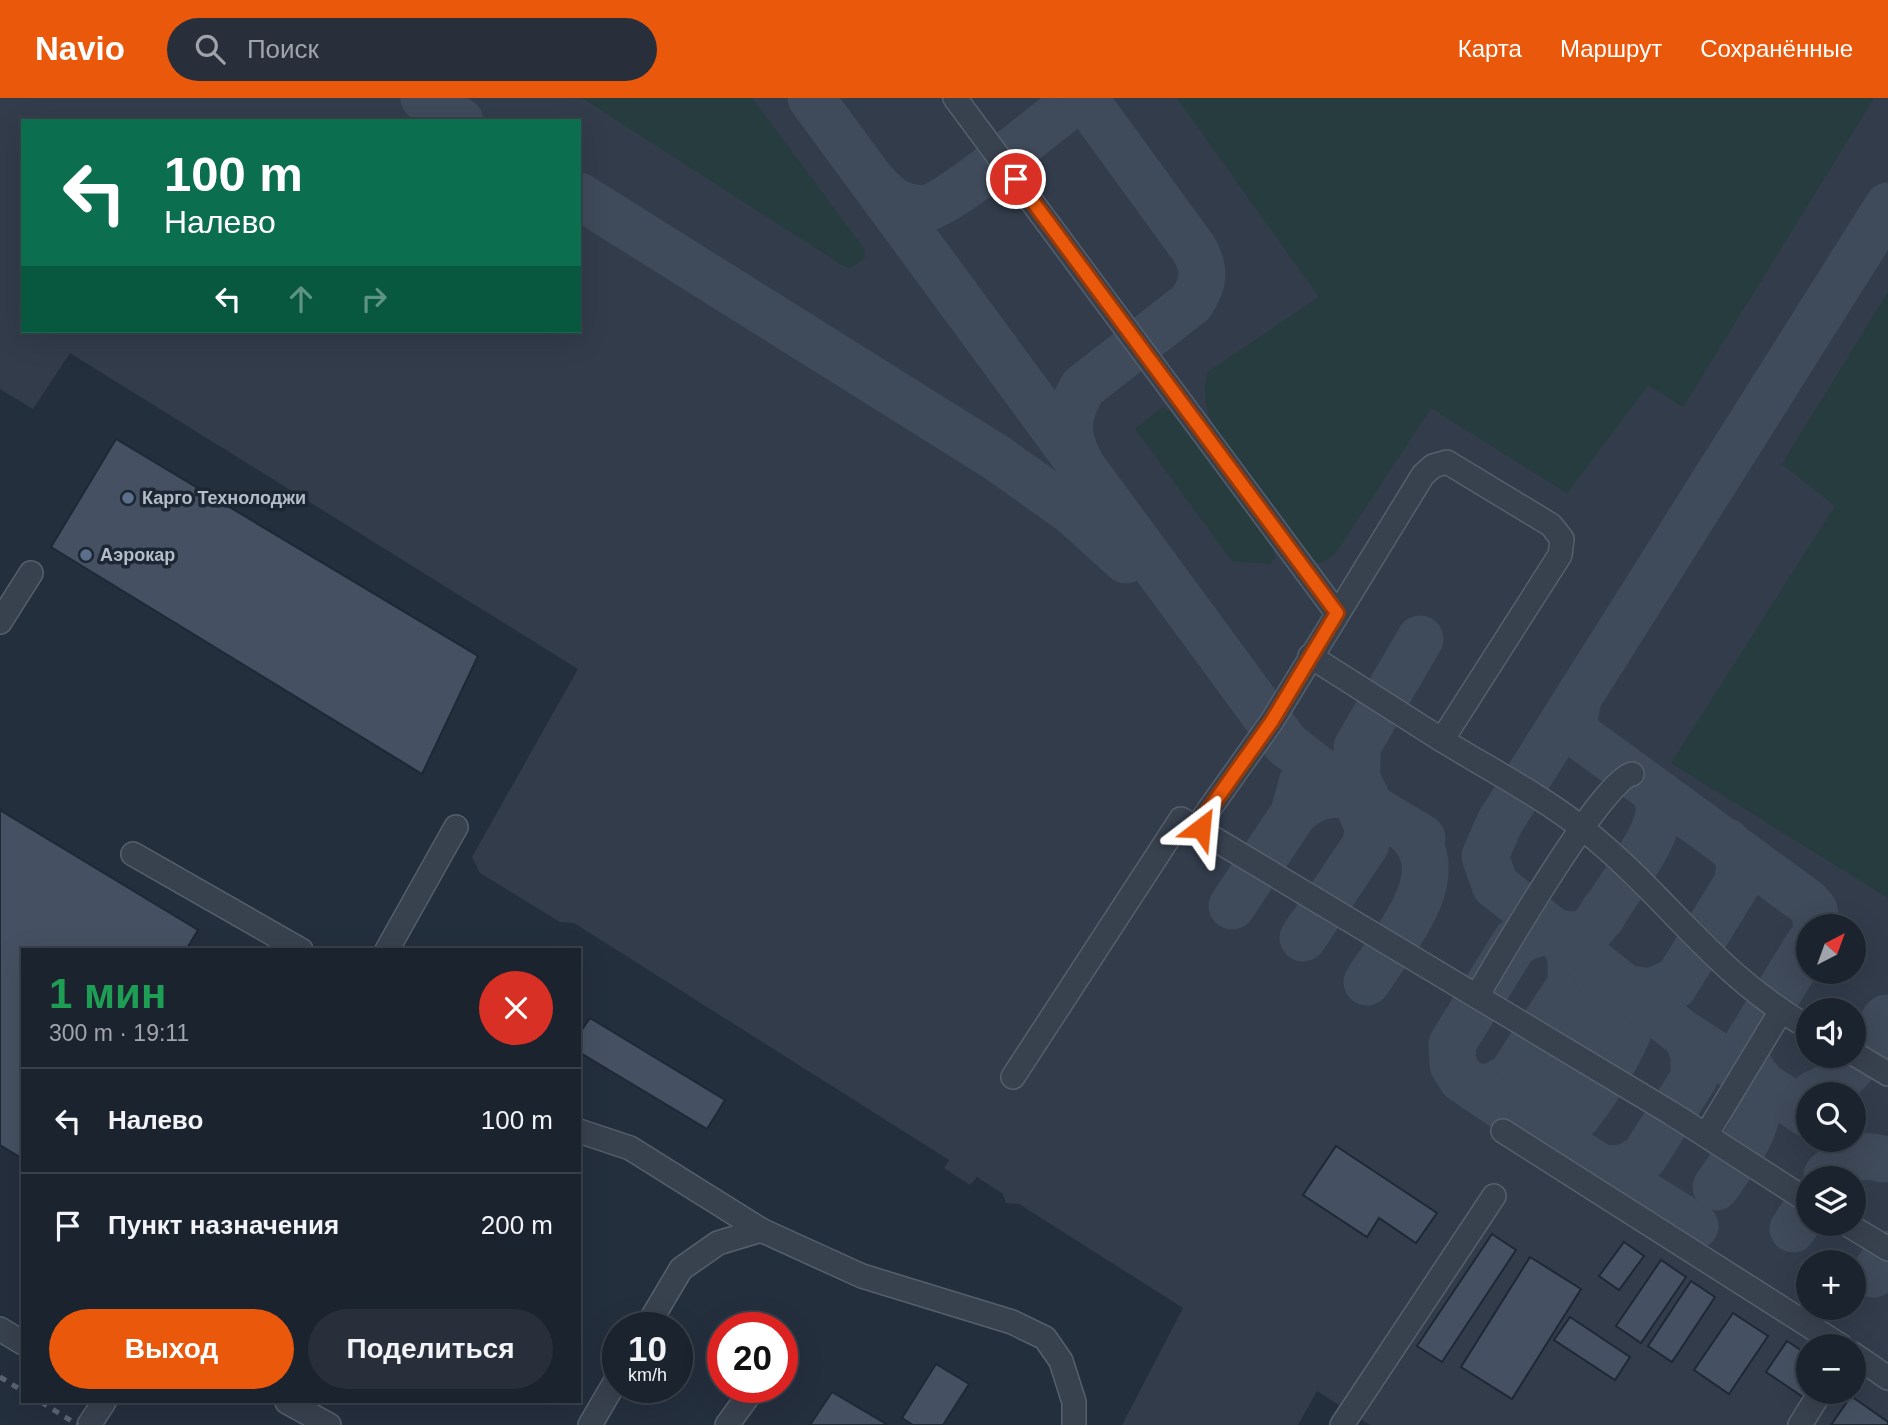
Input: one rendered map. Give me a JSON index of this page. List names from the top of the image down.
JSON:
{
  "places": ["Карго Технолоджи", "Аэрокар"],
  "north": "top right",
  "page": {
    "header": "Navio",
    "search": "Поиск",
    "nav": ["Карта", "Маршрут", "Сохранённые"],
    "turn": ["100 m", "Налево"],
    "map_buttons": ["+", "−"],
    "heading": ["1 мин", "300 m · 19:11"],
    "list": [
      {
        "name": "Налево",
        "value": "100 m"
      },
      {
        "name": "Пункт назначения",
        "value": "200 m"
      }
    ],
    "buttons": ["Выход", "Поделиться"],
    "speed": "10 km/h",
    "limit": "20"
  }
}
